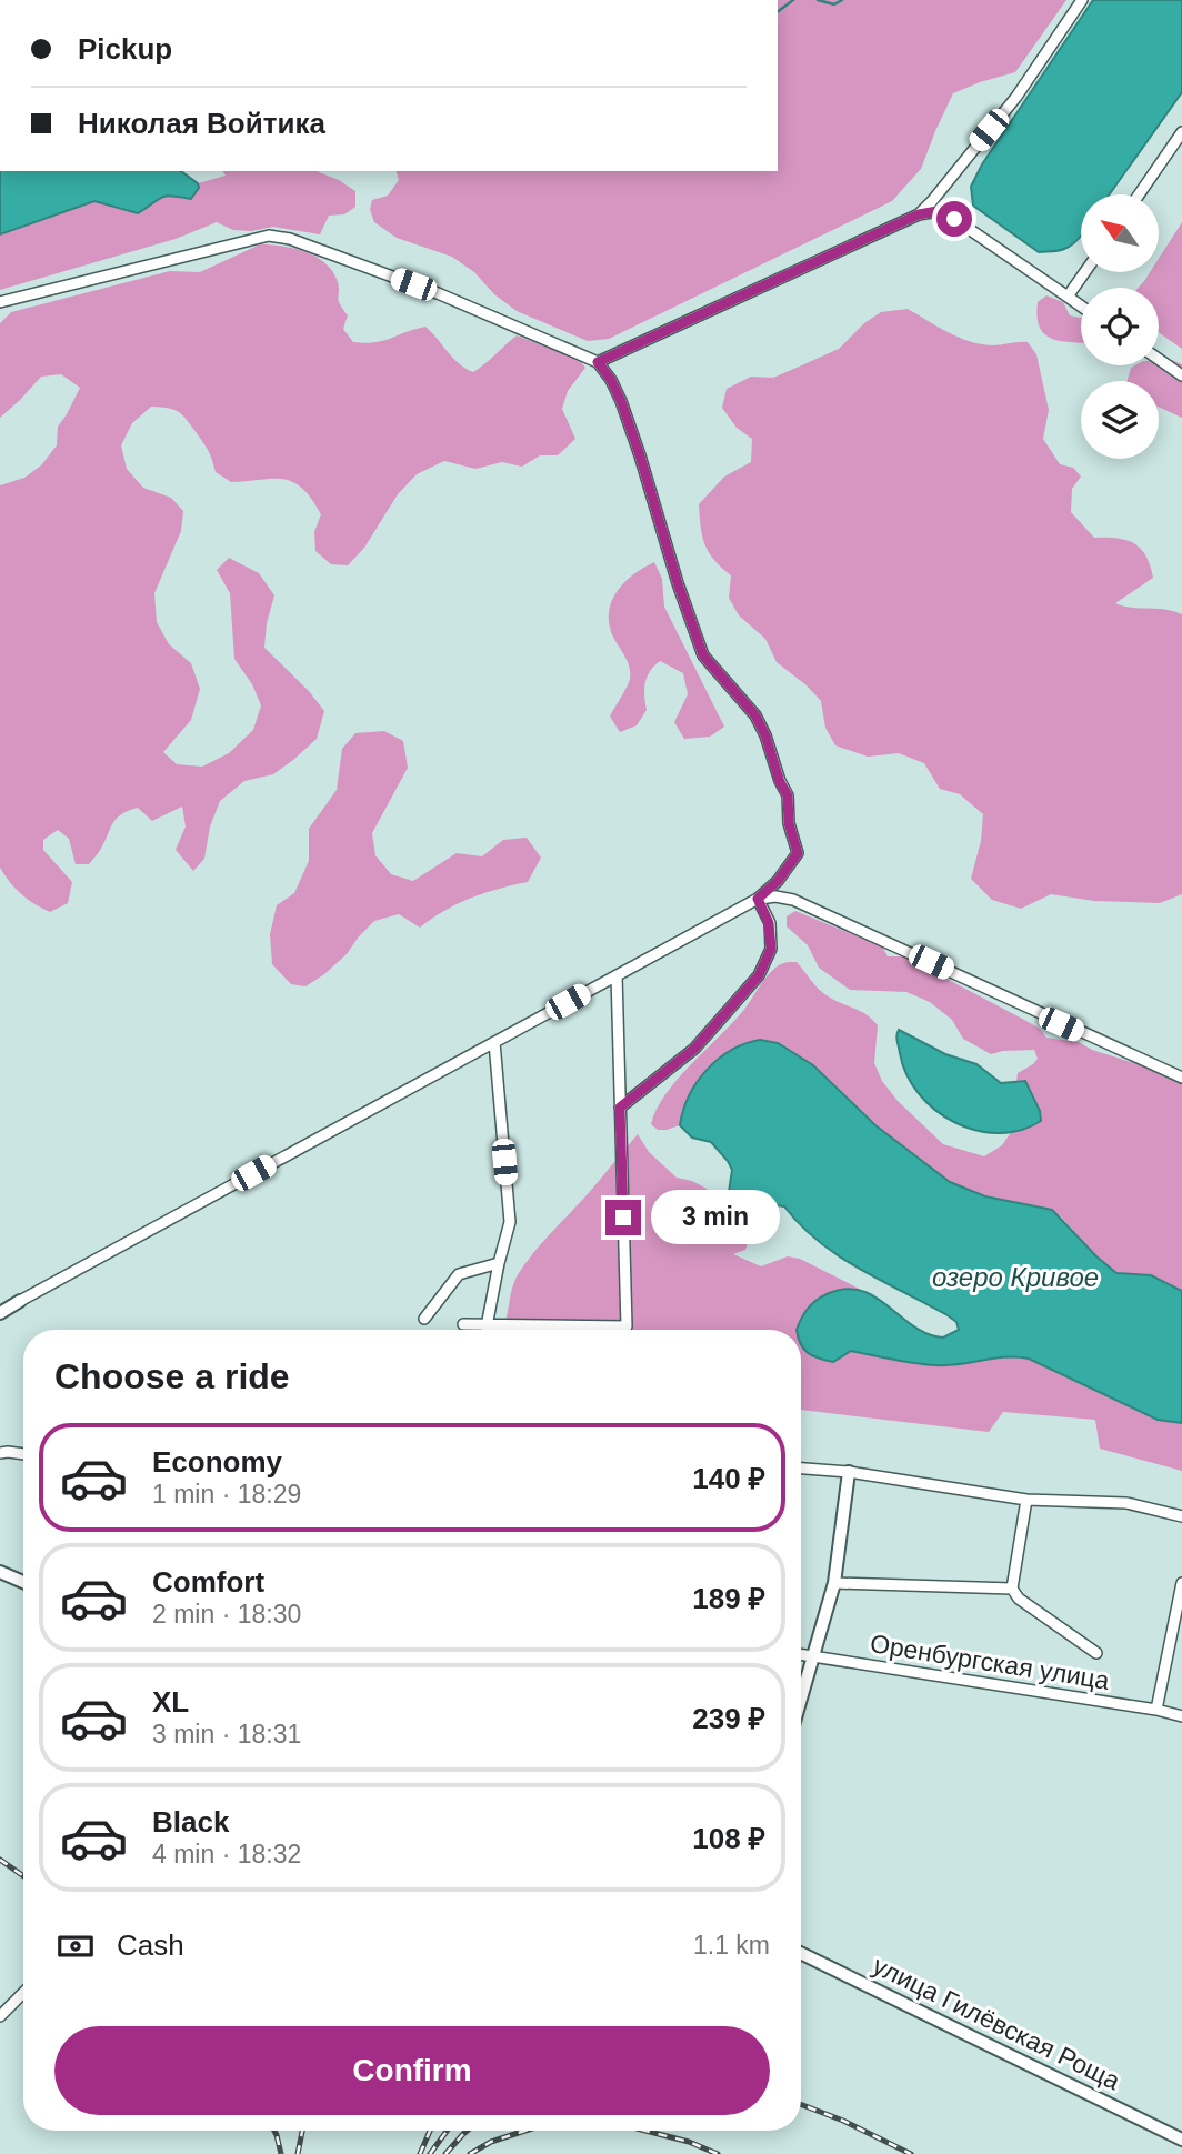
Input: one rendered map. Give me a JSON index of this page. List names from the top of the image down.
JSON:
{
  "streets": {
    "street": ["Оренбургская улица", "улица Гилёвская Роща"]
  },
  "water": ["озеро Кривое"],
  "north": "top left",
  "page": {
    "banner": ["Pickup", "Николая Войтика"],
    "bubble": "3 min",
    "heading": "Choose a ride",
    "list": [
      {
        "name": "Economy",
        "note": "1 min · 18:29",
        "value": "140 ₽"
      },
      {
        "name": "Comfort",
        "note": "2 min · 18:30",
        "value": "189 ₽"
      },
      {
        "name": "XL",
        "note": "3 min · 18:31",
        "value": "239 ₽"
      },
      {
        "name": "Black",
        "note": "4 min · 18:32",
        "value": "108 ₽"
      }
    ],
    "pay": ["Cash", "1.1 km"],
    "buttons": "Confirm"
  }
}
